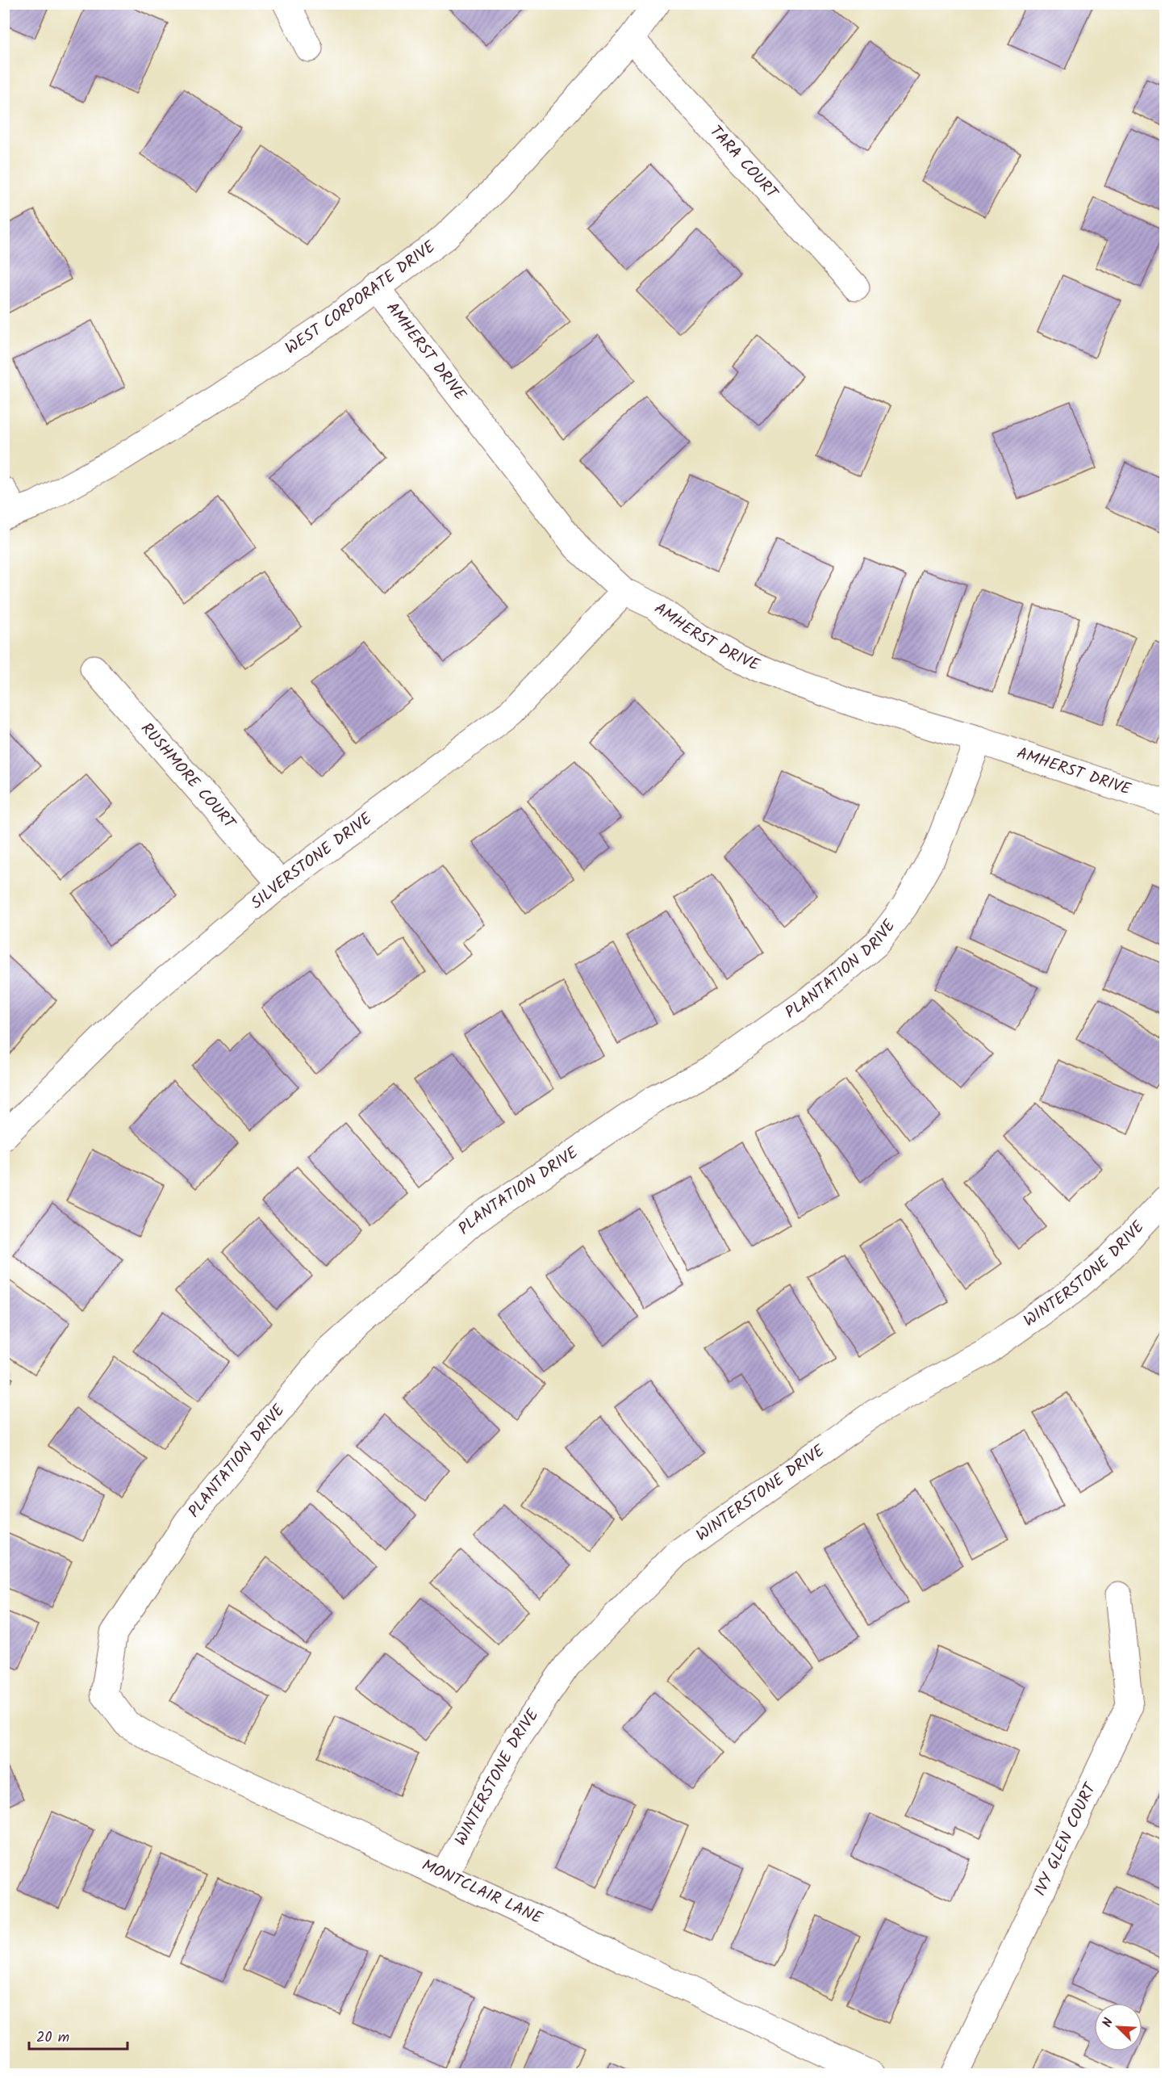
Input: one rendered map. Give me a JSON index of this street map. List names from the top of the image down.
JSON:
{
  "streets": {
    "street": [
      "TARA COURT",
      "WEST CORPORATE DRIVE",
      "AMHERST DRIVE",
      "RUSHMORE COURT",
      "SILVERSTONE DRIVE",
      "PLANTATION DRIVE",
      "WINTERSTONE DRIVE",
      "IVY GLEN COURT",
      "MONTCLAIR LANE"
    ]
  },
  "crossings": [
    ["TARA COURT", "WEST CORPORATE DRIVE"],
    ["WEST CORPORATE DRIVE", "AMHERST DRIVE"],
    ["AMHERST DRIVE", "SILVERSTONE DRIVE"],
    ["AMHERST DRIVE", "PLANTATION DRIVE"],
    ["RUSHMORE COURT", "SILVERSTONE DRIVE"],
    ["PLANTATION DRIVE", "MONTCLAIR LANE"],
    ["WINTERSTONE DRIVE", "MONTCLAIR LANE"]
  ],
  "scale_bar": "20 m",
  "north": "top left"
}
